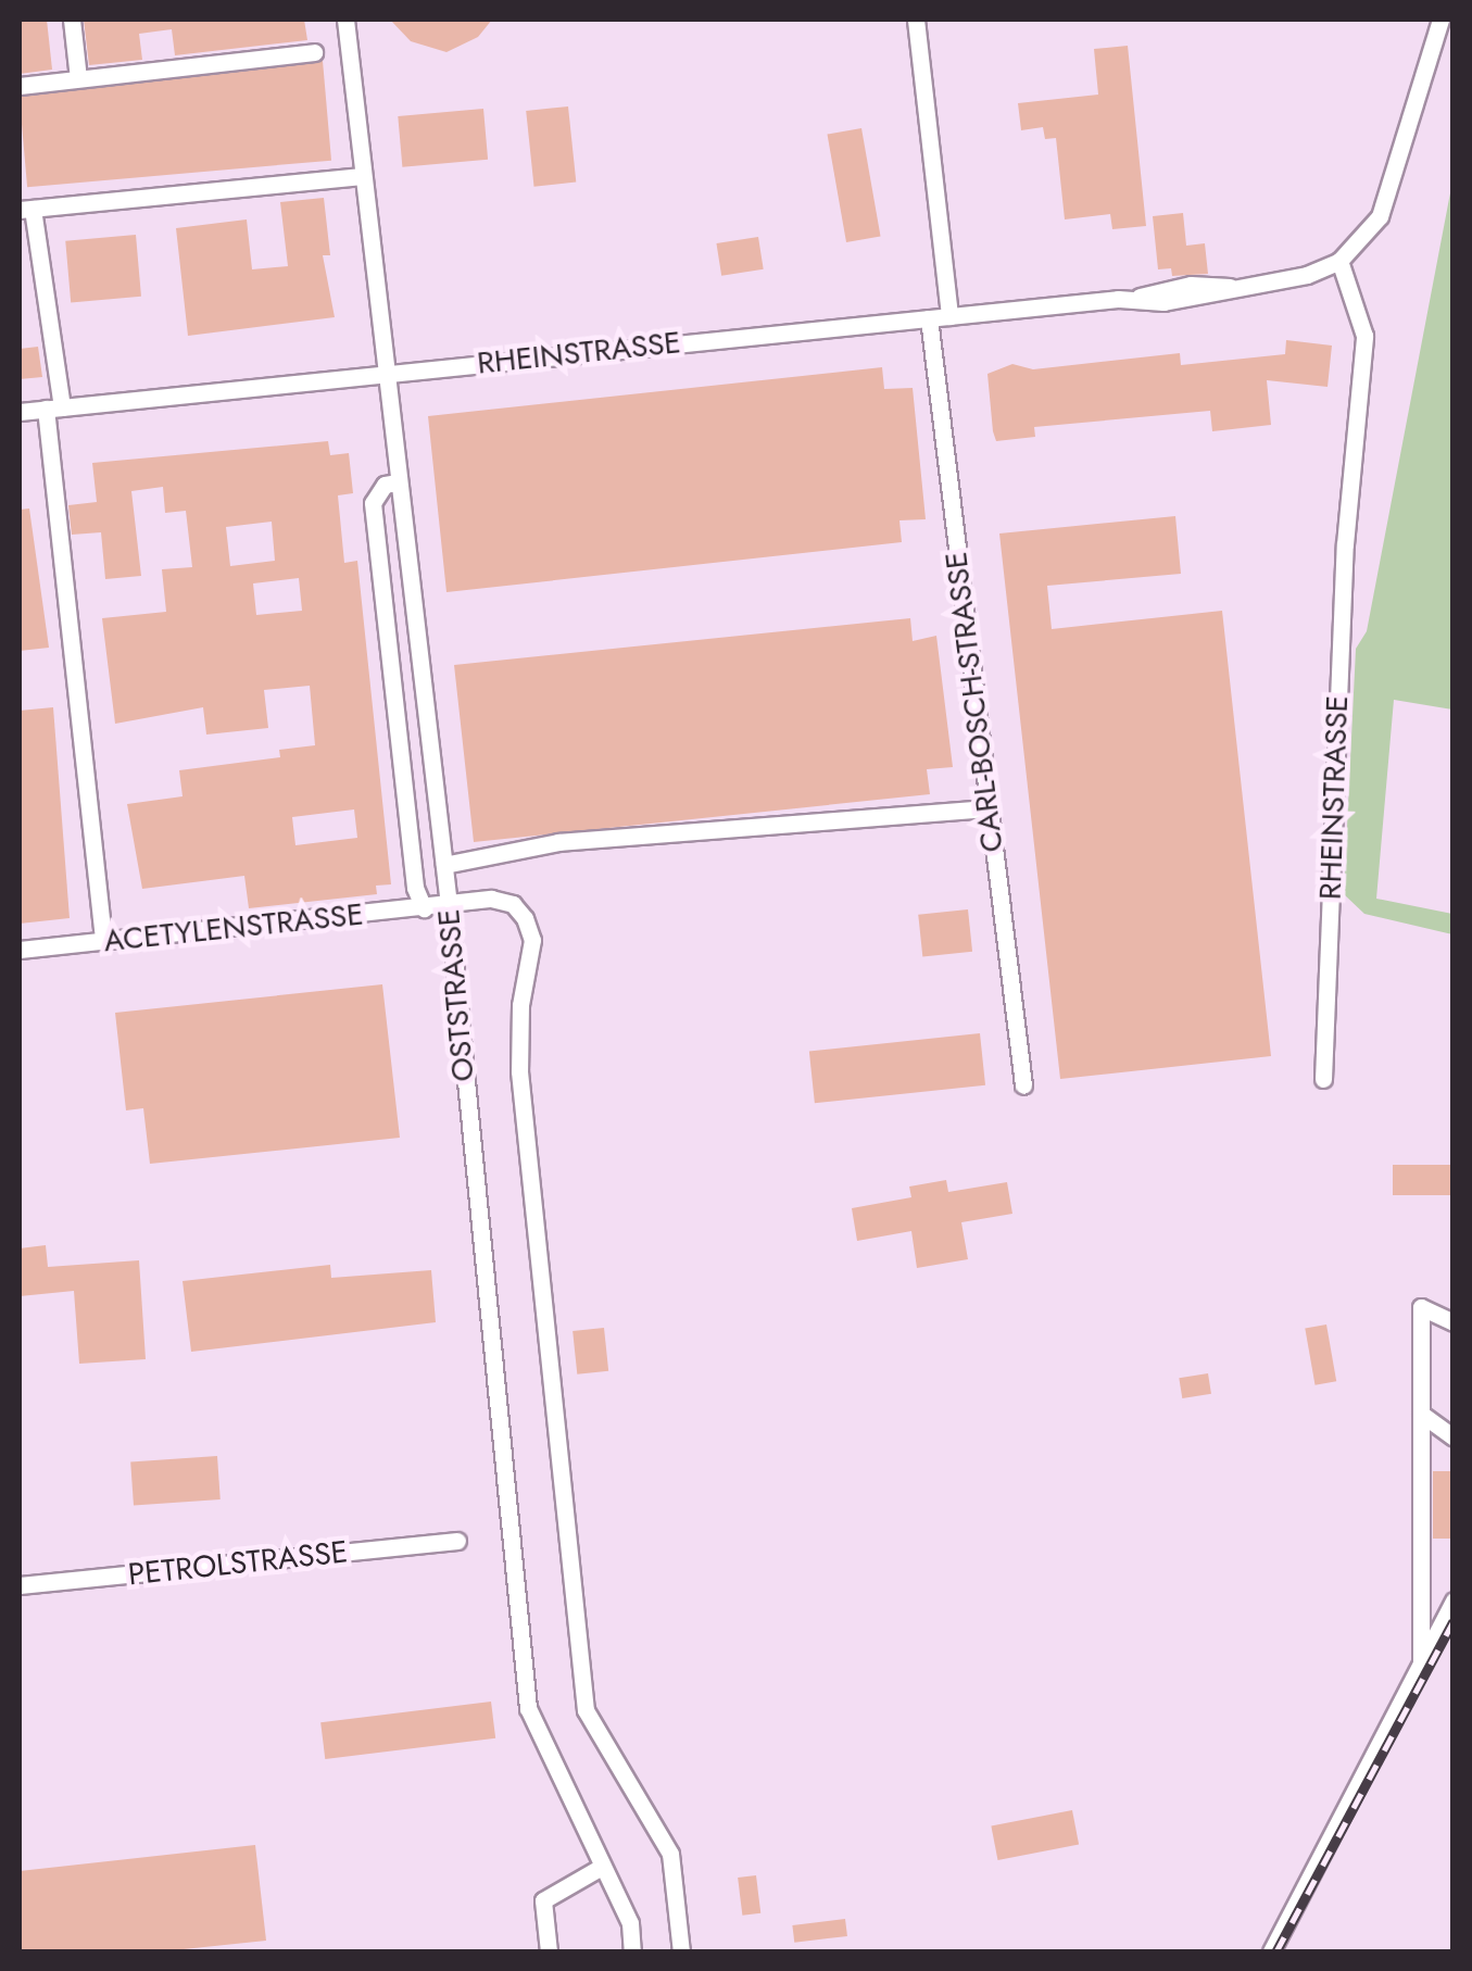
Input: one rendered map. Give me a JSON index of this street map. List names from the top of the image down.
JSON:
{
  "streets": {
    "street": [
      "RHEINSTRASSE",
      "CARL-BOSCH-STRASSE",
      "ACETYLENSTRASSE",
      "OSTSTRASSE",
      "PETROLSTRASSE"
    ]
  },
  "crossings": [
    ["RHEINSTRASSE", "CARL-BOSCH-STRASSE"],
    ["RHEINSTRASSE", "OSTSTRASSE"],
    ["ACETYLENSTRASSE", "OSTSTRASSE"]
  ]
}
